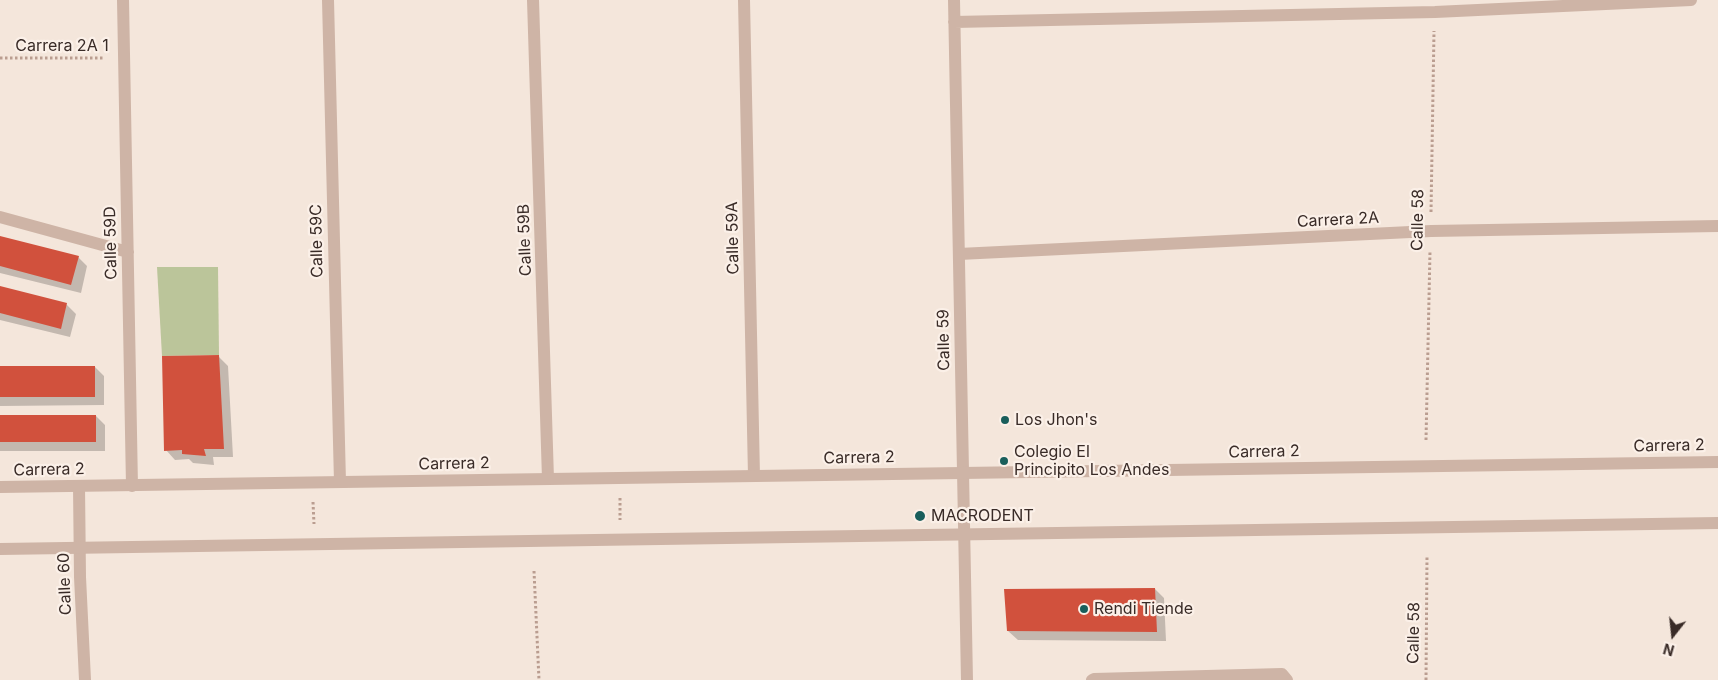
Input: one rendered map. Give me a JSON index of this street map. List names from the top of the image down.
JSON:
{
  "streets": {
    "street": [
      "Carrera 2A",
      "Calle 59A",
      "Calle 59B",
      "Calle 59C",
      "Calle 59D",
      "Calle 59",
      "Carrera 2",
      "Calle 60"
    ],
    "path": ["Carrera 2A 1", "Calle 58"]
  },
  "crossings": [
    ["Carrera 2A 1", "Calle 59D"],
    ["Carrera 2A", "Calle 58"],
    ["Carrera 2A", "Calle 59"],
    ["Calle 59A", "Carrera 2"],
    ["Calle 59B", "Carrera 2"],
    ["Calle 59C", "Carrera 2"],
    ["Calle 59D", "Carrera 2"],
    ["Calle 59", "Carrera 2"],
    ["Carrera 2", "Calle 60"]
  ],
  "places": [
    "Los Jhon's",
    "Colegio El Principito Los Andes",
    "MACRODENT",
    "Rendi Tiende"
  ],
  "north": "bottom"
}
